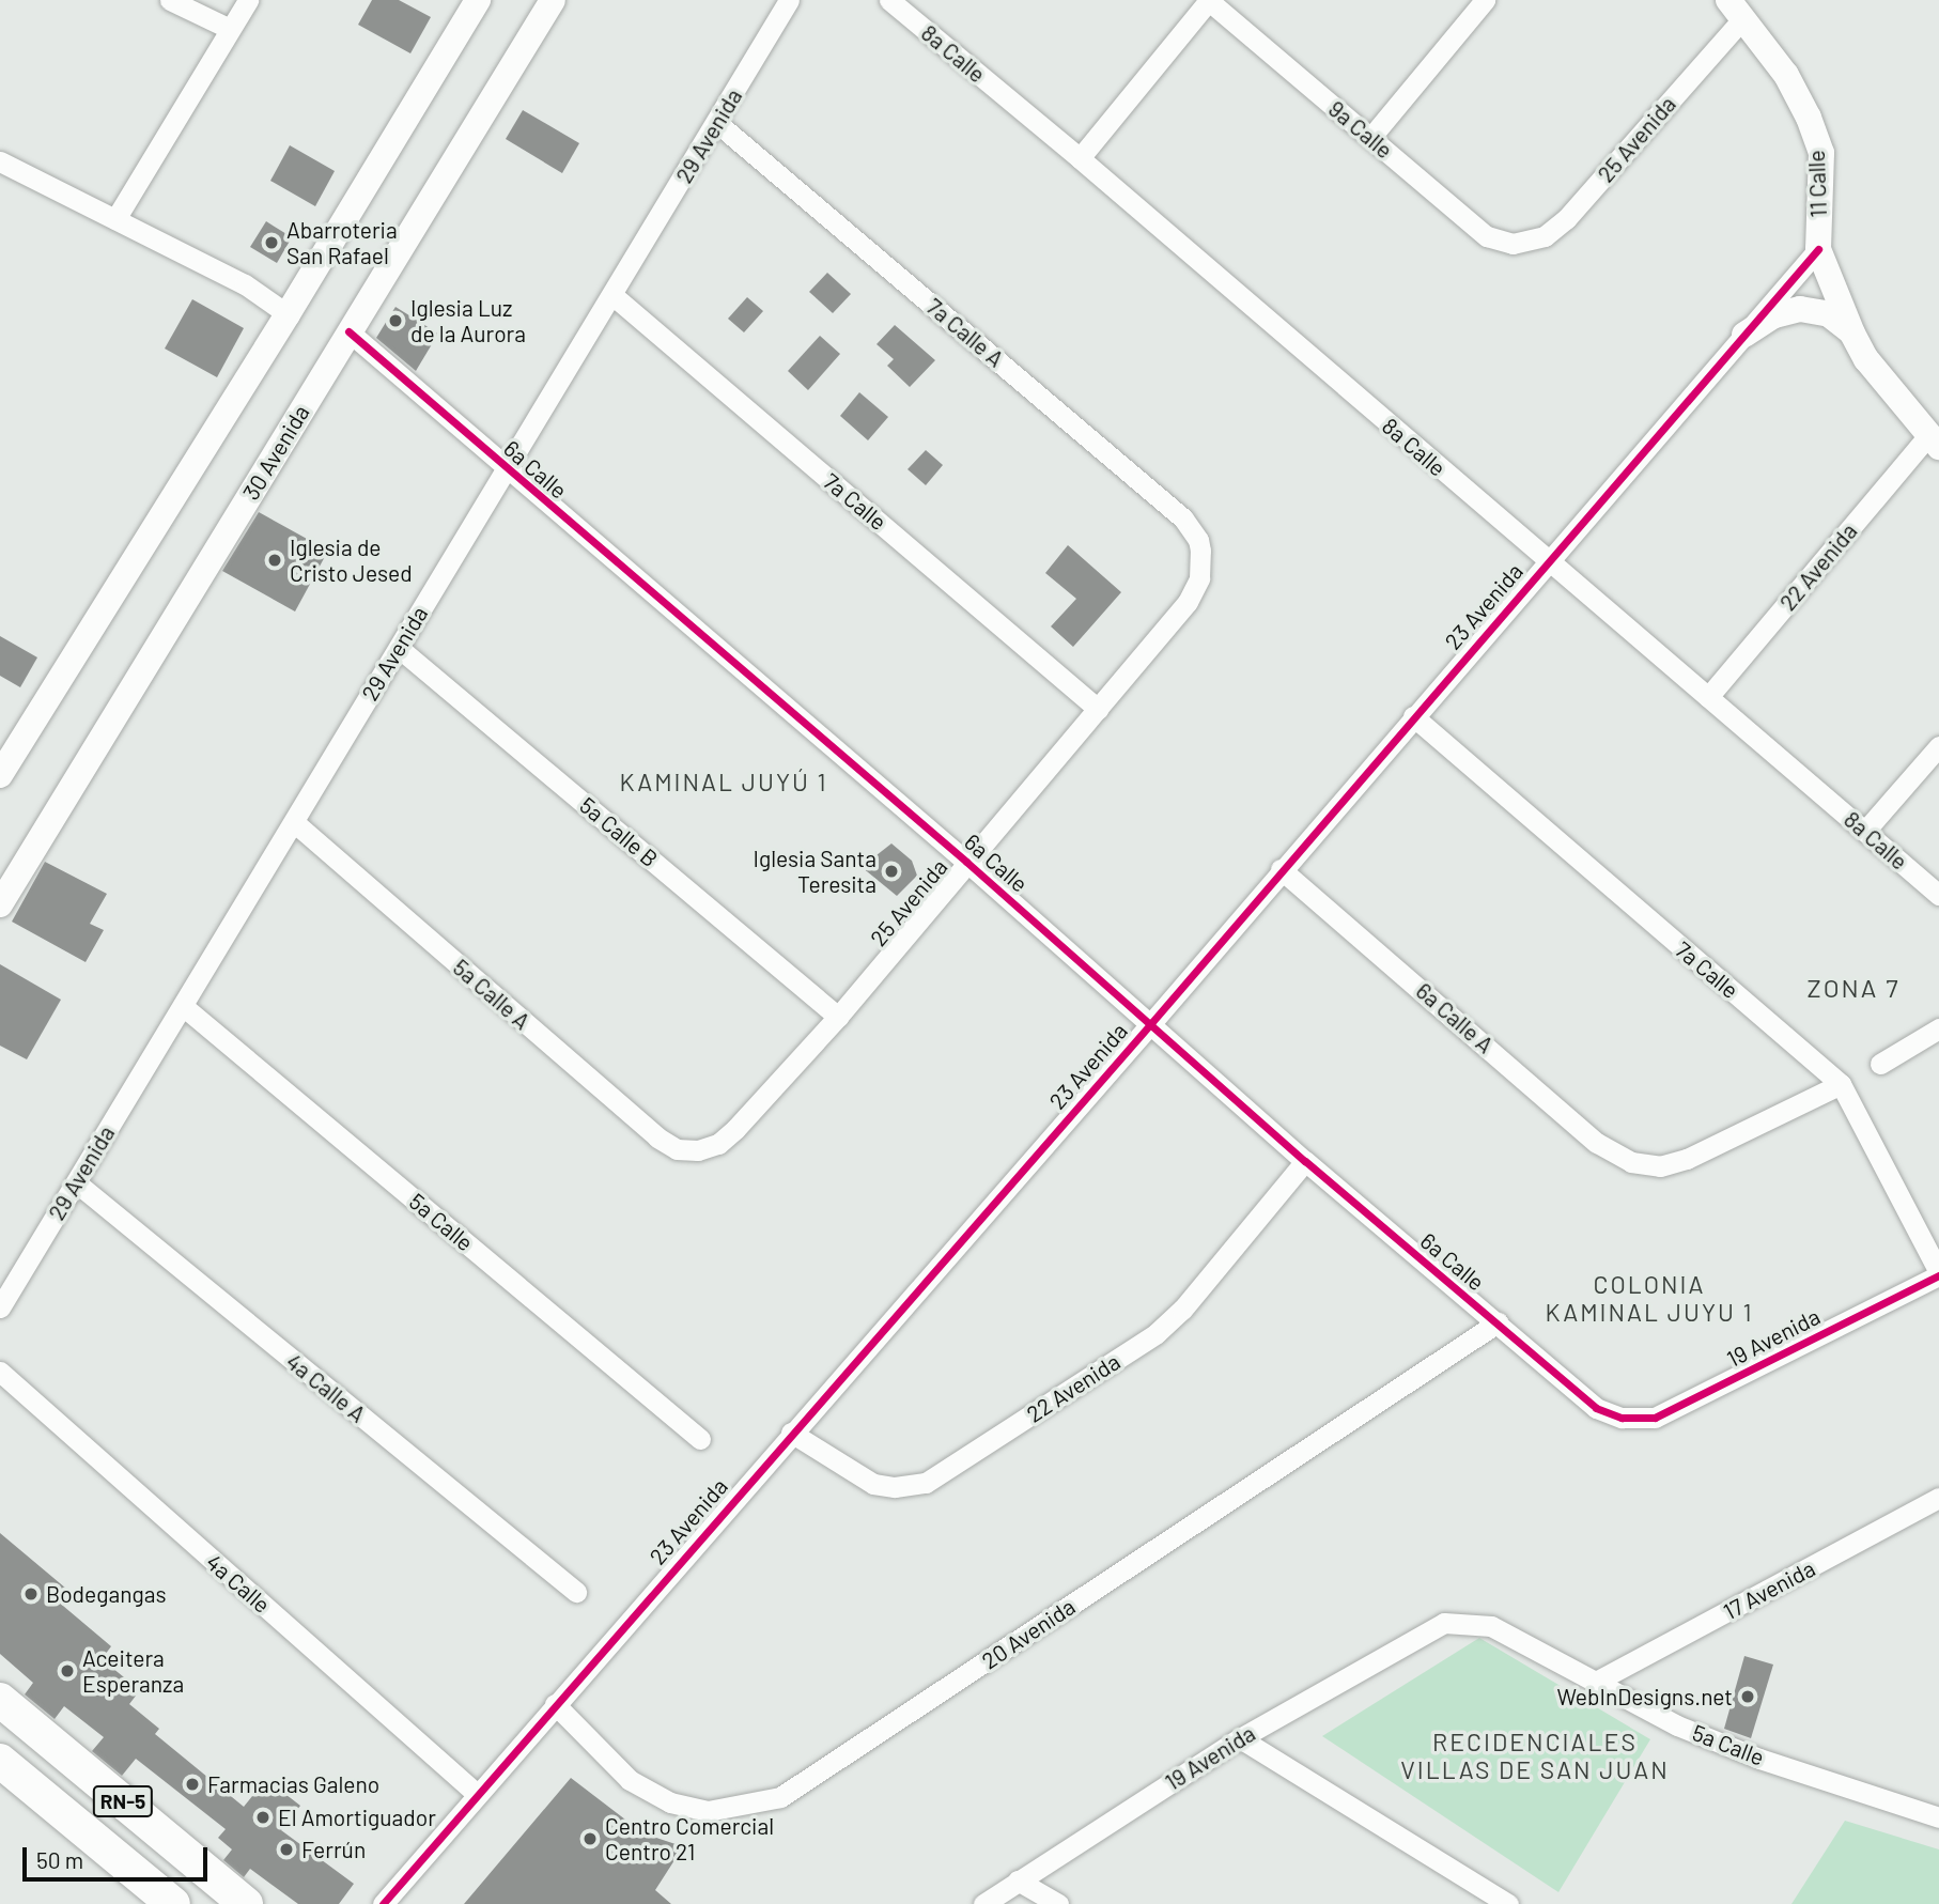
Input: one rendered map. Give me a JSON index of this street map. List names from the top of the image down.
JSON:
{
  "streets": {
    "main road": ["RN-5"],
    "street": [
      "8a Calle",
      "9a Calle",
      "29 Avenida",
      "25 Avenida",
      "11 Calle",
      "7a Calle A",
      "30 Avenida",
      "6a Calle",
      "7a Calle",
      "22 Avenida",
      "23 Avenida",
      "5a Calle B",
      "5a Calle A",
      "6a Calle A",
      "5a Calle",
      "19 Avenida",
      "4a Calle A",
      "4a Calle",
      "17 Avenida",
      "20 Avenida"
    ]
  },
  "crossings": [
    ["8a Calle", "22 Avenida"],
    ["8a Calle", "23 Avenida"],
    ["9a Calle", "25 Avenida"],
    ["29 Avenida", "7a Calle A"],
    ["29 Avenida", "6a Calle"],
    ["29 Avenida", "7a Calle"],
    ["29 Avenida", "5a Calle B"],
    ["29 Avenida", "5a Calle A"],
    ["29 Avenida", "5a Calle"],
    ["29 Avenida", "4a Calle A"],
    ["25 Avenida", "11 Calle"],
    ["25 Avenida", "7a Calle A"],
    ["25 Avenida", "6a Calle"],
    ["25 Avenida", "7a Calle"],
    ["25 Avenida", "5a Calle B"],
    ["25 Avenida", "5a Calle A"],
    ["11 Calle", "22 Avenida"],
    ["11 Calle", "23 Avenida"],
    ["30 Avenida", "6a Calle"],
    ["6a Calle", "22 Avenida"],
    ["6a Calle", "23 Avenida"],
    ["6a Calle", "19 Avenida"],
    ["6a Calle", "20 Avenida"],
    ["7a Calle", "23 Avenida"],
    ["7a Calle", "6a Calle A"],
    ["7a Calle", "19 Avenida"],
    ["22 Avenida", "23 Avenida"],
    ["23 Avenida", "6a Calle A"],
    ["23 Avenida", "4a Calle"],
    ["23 Avenida", "20 Avenida"],
    ["5a Calle", "19 Avenida"],
    ["5a Calle", "17 Avenida"]
  ],
  "districts": [
    "KAMINAL JUYÚ 1",
    "ZONA 7",
    "COLONIA KAMINAL JUYU 1",
    "RECIDENCIALES VILLAS DE SAN JUAN"
  ],
  "places": [
    "Abarroteria San Rafael",
    "Iglesia Luz de la Aurora",
    "Iglesia de Cristo Jesed",
    "Iglesia Santa Teresita",
    "Bodegangas",
    "Aceitera Esperanza",
    "WebInDesigns.net",
    "Farmacias Galeno",
    "El Amortiguador",
    "Centro Comercial Centro 21",
    "Ferrún"
  ],
  "scale_bar": "50 m"
}
